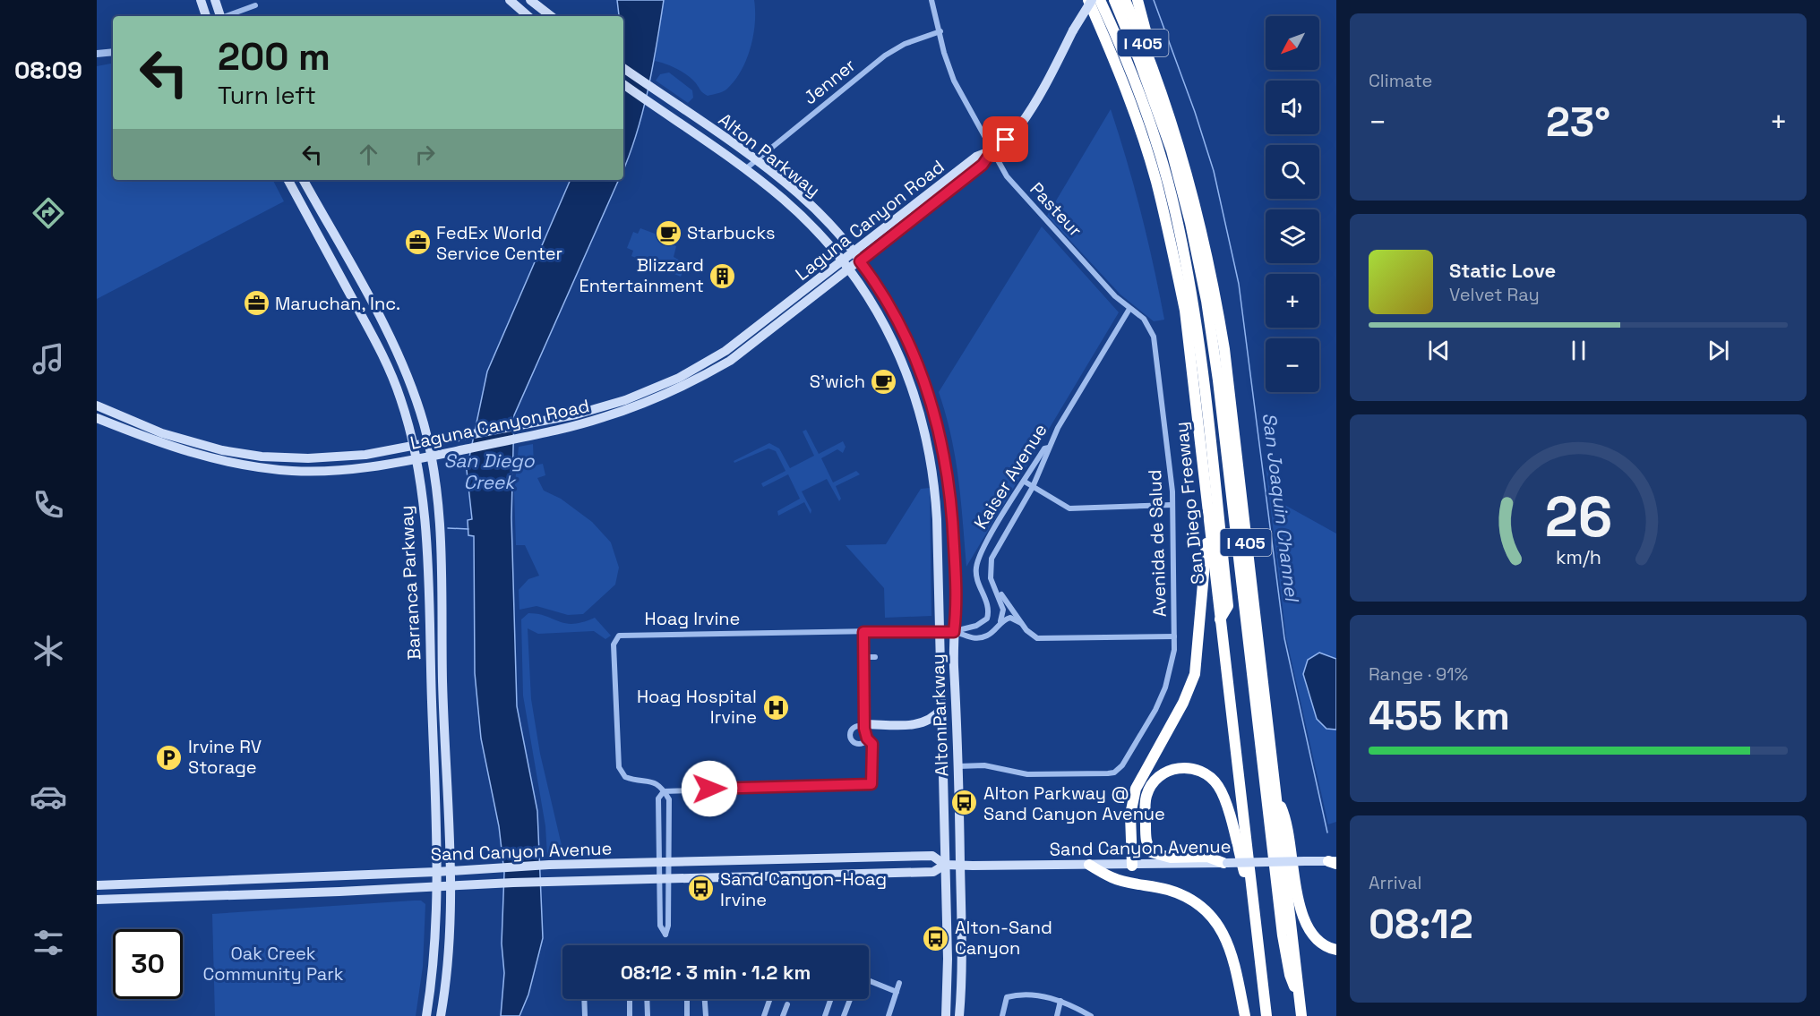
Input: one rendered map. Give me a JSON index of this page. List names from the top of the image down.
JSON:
{
  "streets": {
    "highway": ["I 405", "San Diego Freeway"],
    "main road": [
      "Alton Parkway",
      "Laguna Canyon Road",
      "Barranca Parkway",
      "Sand Canyon Avenue"
    ],
    "street": [
      "Jenner",
      "Pasteur",
      "Kaiser Avenue",
      "Avenida de Salud",
      "Hoag Irvine"
    ]
  },
  "crossings": [
    ["Jenner", "Alton Parkway"],
    ["Jenner", "Pasteur"],
    ["Alton Parkway", "Laguna Canyon Road"],
    ["Alton Parkway", "Kaiser Avenue"],
    ["Alton Parkway", "Avenida de Salud"],
    ["Alton Parkway", "Hoag Irvine"],
    ["Alton Parkway", "Sand Canyon Avenue"],
    ["Pasteur", "Laguna Canyon Road"],
    ["Pasteur", "Kaiser Avenue"],
    ["Pasteur", "Avenida de Salud"],
    ["Laguna Canyon Road", "San Diego Freeway"],
    ["Laguna Canyon Road", "Barranca Parkway"],
    ["Kaiser Avenue", "Avenida de Salud"],
    ["Kaiser Avenue", "Hoag Irvine"],
    ["Barranca Parkway", "Sand Canyon Avenue"]
  ],
  "water": ["San Diego Creek", "San Joaquin Channel"],
  "parks": ["Oak Creek Community Park"],
  "places": {
    "cafe": ["Starbucks", "S'wich"],
    "office": ["FedEx World Service Center", "Maruchan, Inc."],
    "building": ["Blizzard Entertainment"],
    "hospital": ["Hoag Hospital Irvine"],
    "parking": ["Irvine RV Storage"],
    "bus stop": ["Alton Parkway @ Sand Canyon Avenue", "Sand Canyon-Hoag Irvine", "Alton-Sand Canyon"]
  },
  "north": "bottom left",
  "page": {
    "tabs": "08:09",
    "tile": [
      "Climate",
      ["Range · 91%", "455 km"],
      ["Arrival", "08:12"]
    ],
    "map_buttons": ["+", "−"],
    "turn": ["200 m", "Turn left"],
    "heat": ["−", "23°", "+"],
    "song": ["Static Love", "Velvet Ray"],
    "limit": "30",
    "trip": "08:12 · 3 min · 1.2 km",
    "gauge": ["26", "km/h"]
  }
}
